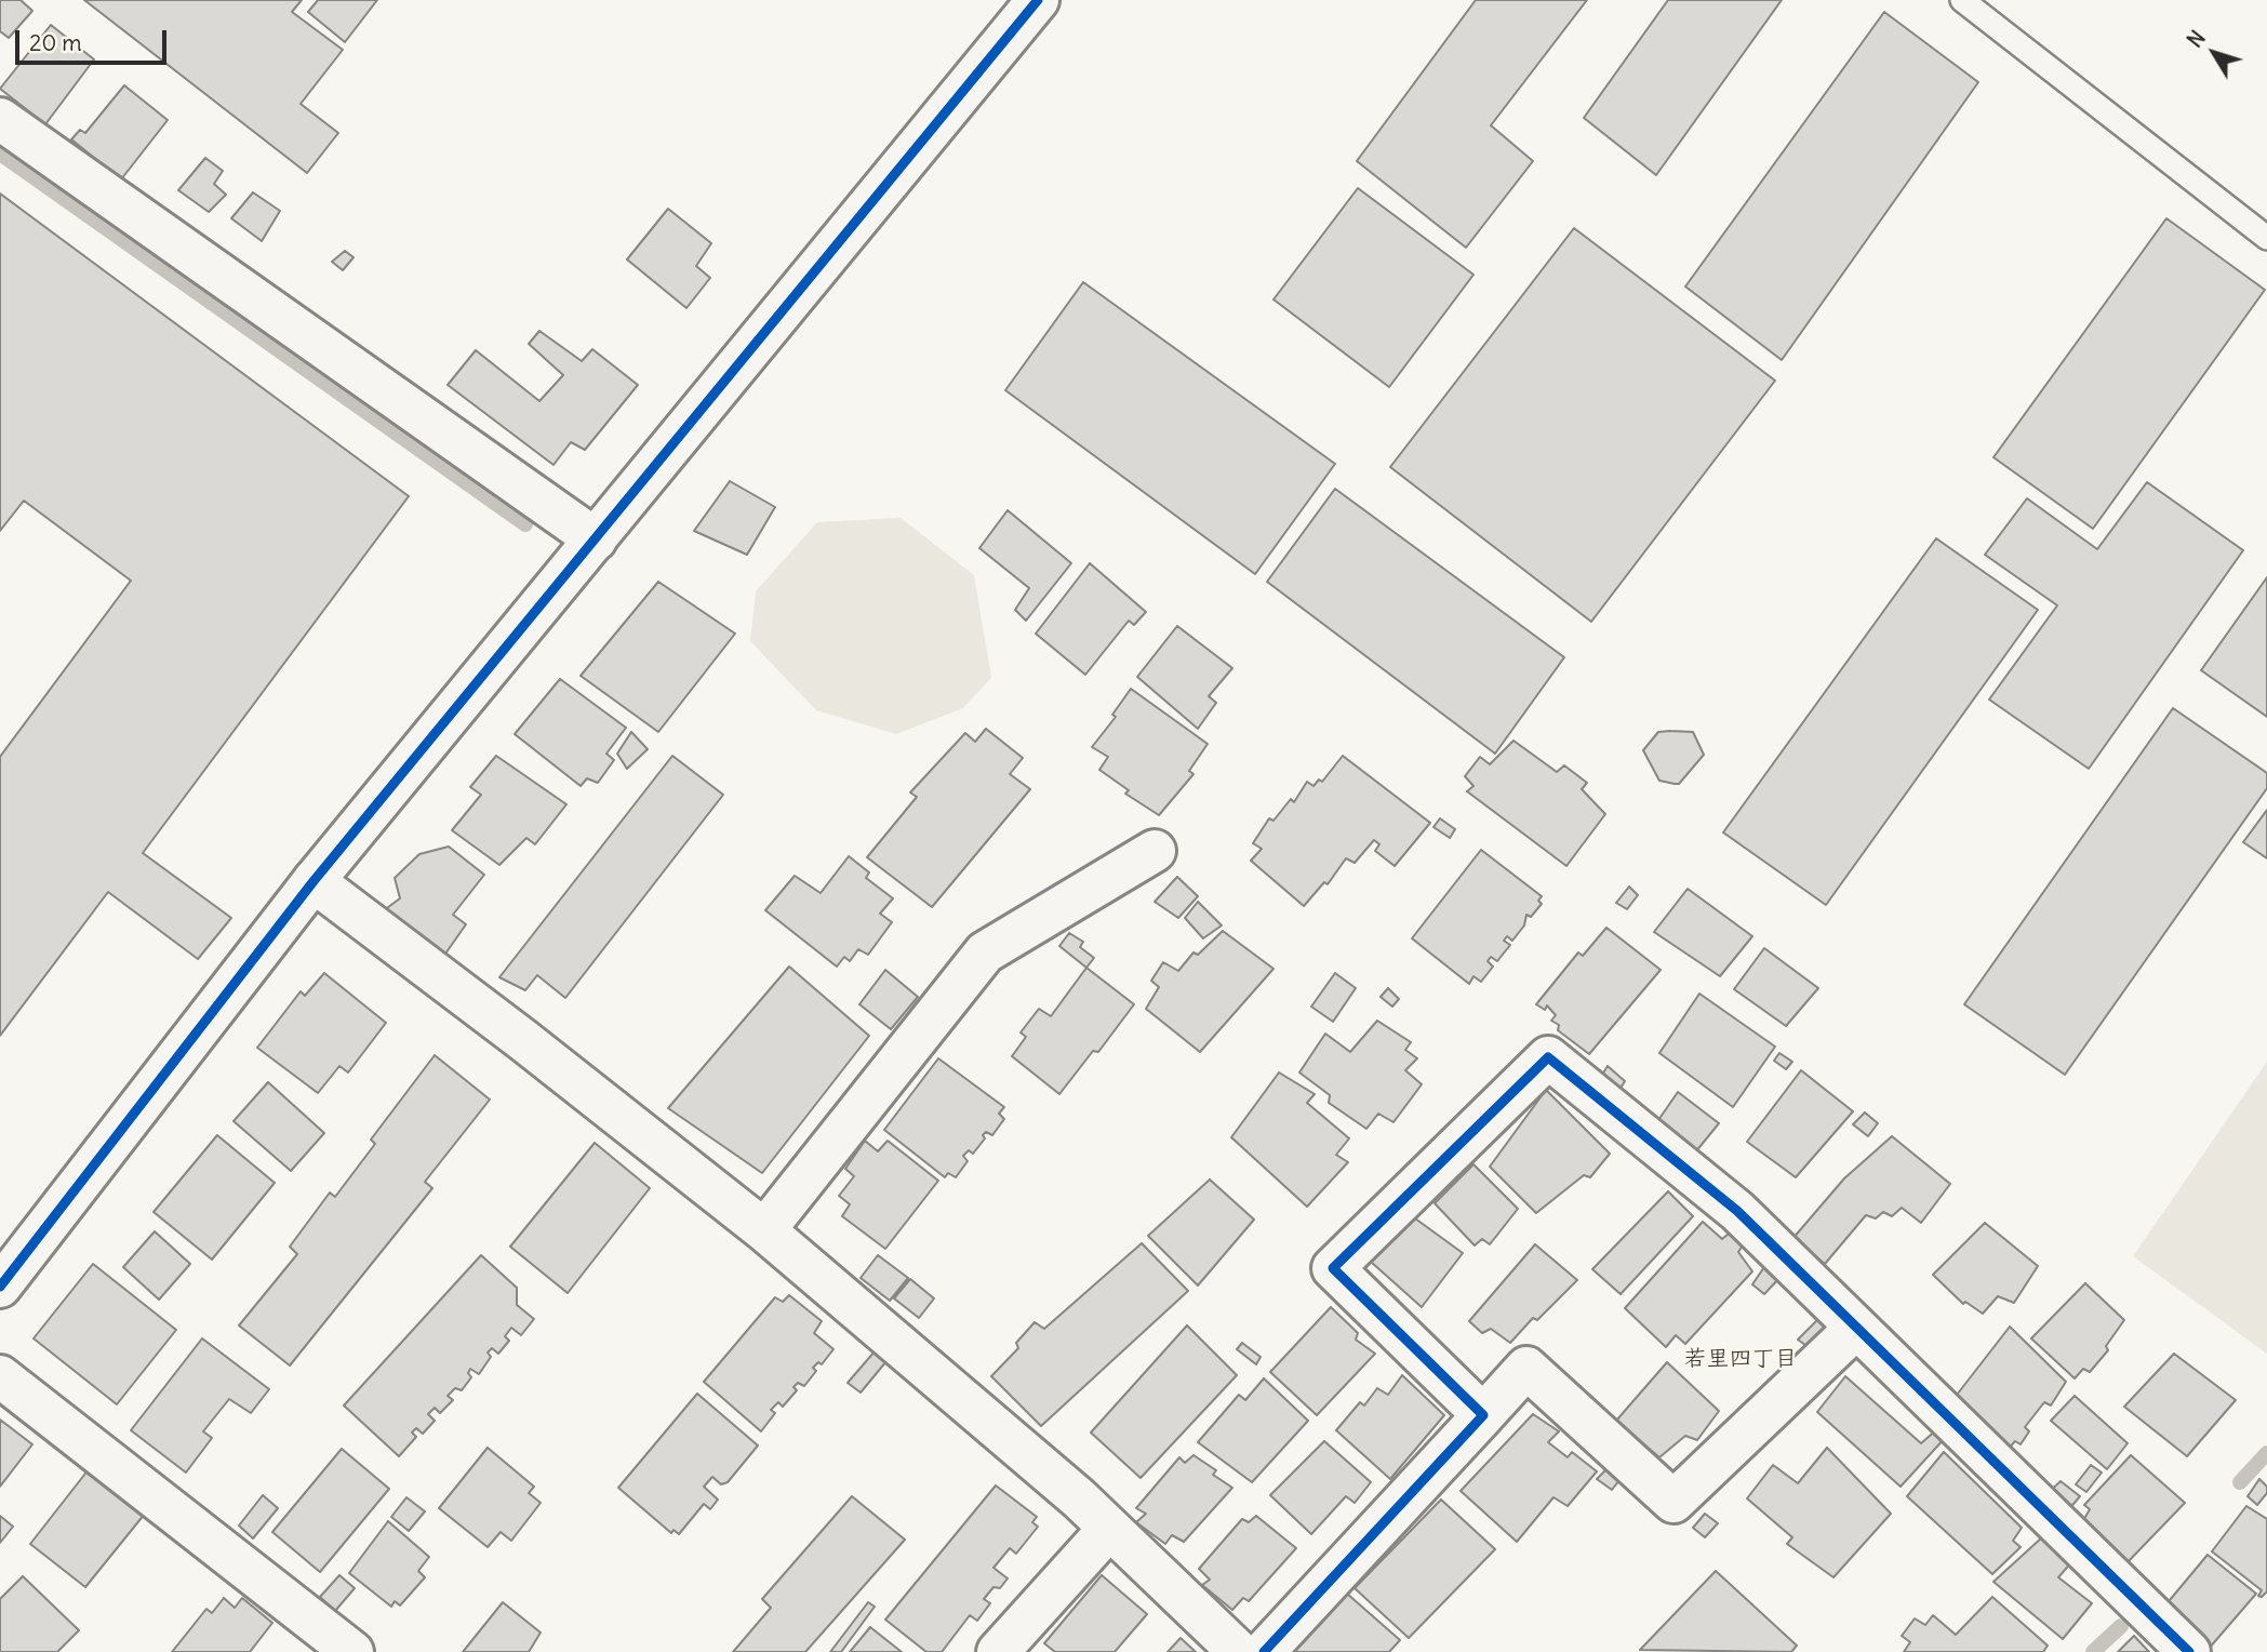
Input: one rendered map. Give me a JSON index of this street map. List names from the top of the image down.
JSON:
{
  "districts": ["若里四丁目"],
  "scale_bar": "20 m",
  "north": "top left"
}
